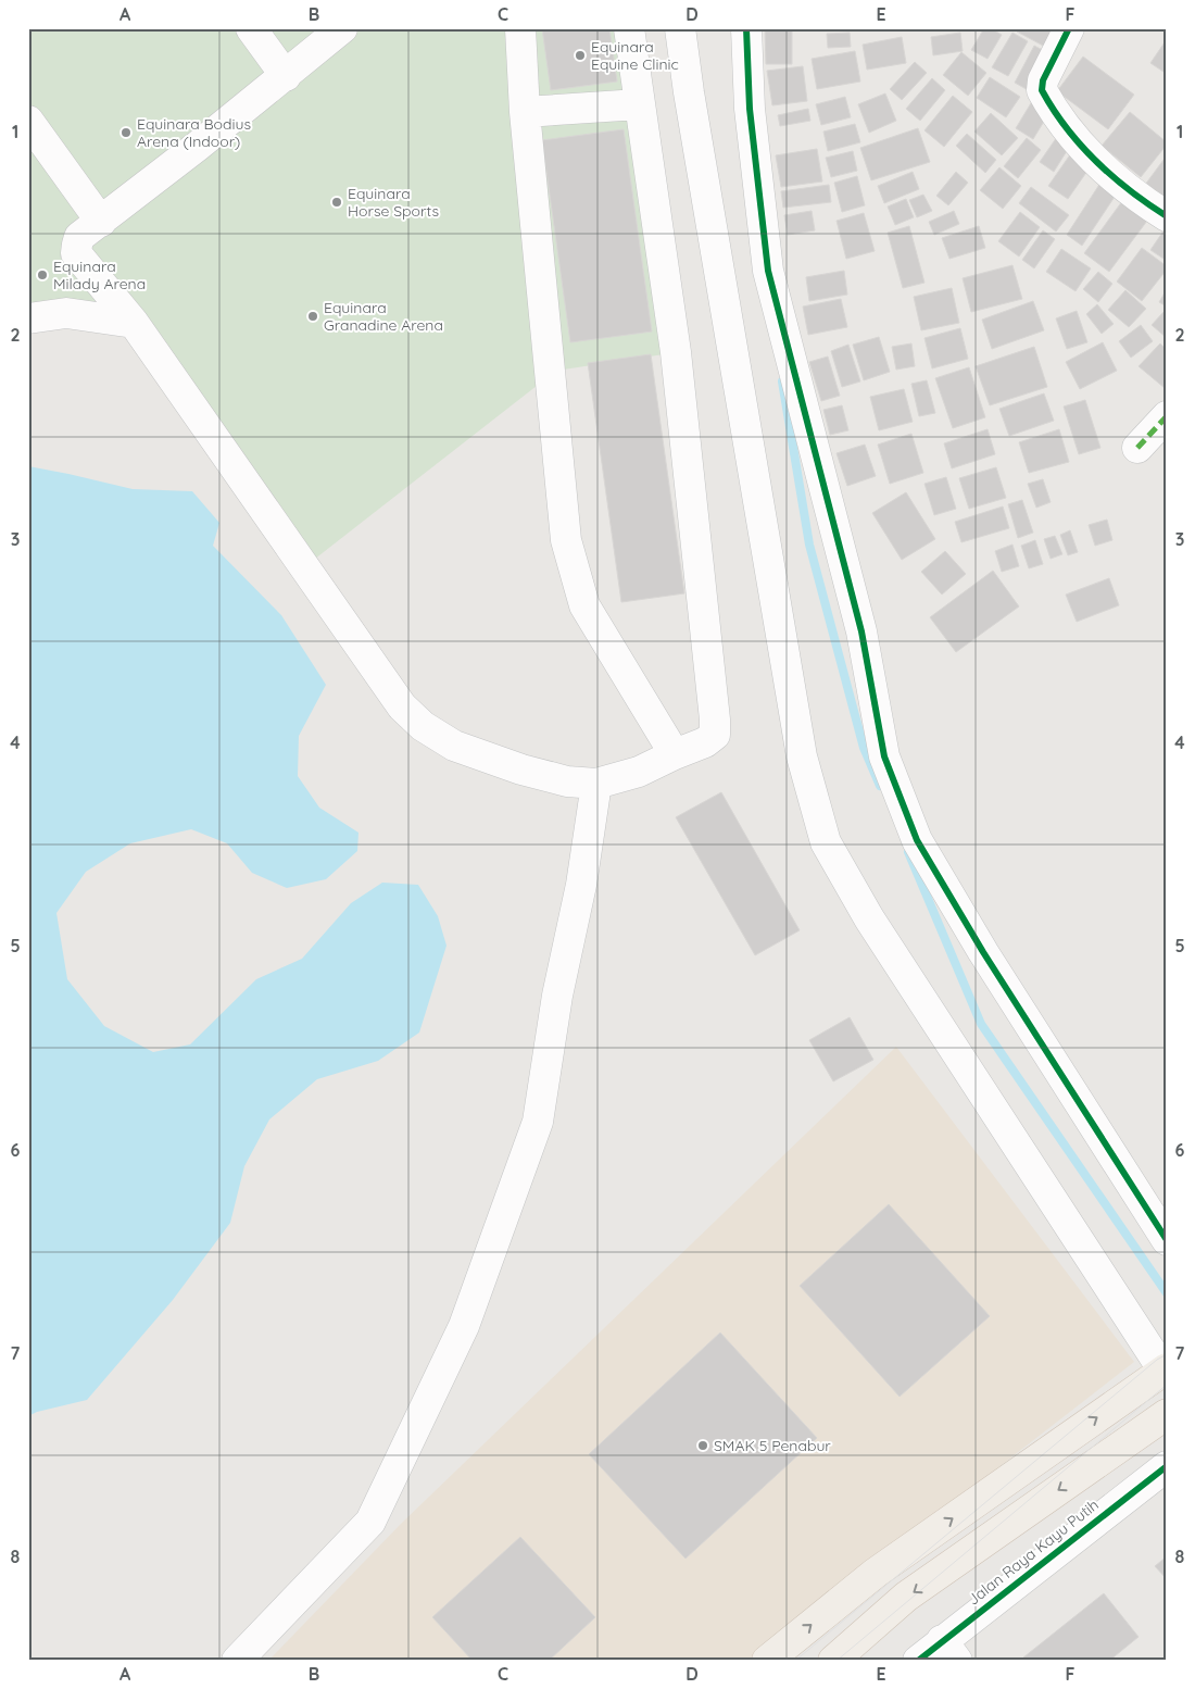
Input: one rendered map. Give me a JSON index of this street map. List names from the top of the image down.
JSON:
{
  "streets": {
    "street": ["Jalan Raya Kayu Putih"]
  },
  "places": [
    "Equinara Equine Clinic",
    "Equinara Bodius Arena (Indoor)",
    "Equinara Horse Sports",
    "Equinara Milady Arena",
    "Equinara Granadine Arena",
    "SMAK 5 Penabur"
  ],
  "grid": {
    "columns": [
      "A",
      "B",
      "C",
      "D",
      "E",
      "F"
    ],
    "rows": [
      "1",
      "2",
      "3",
      "4",
      "5",
      "6",
      "7",
      "8"
    ]
  }
}
